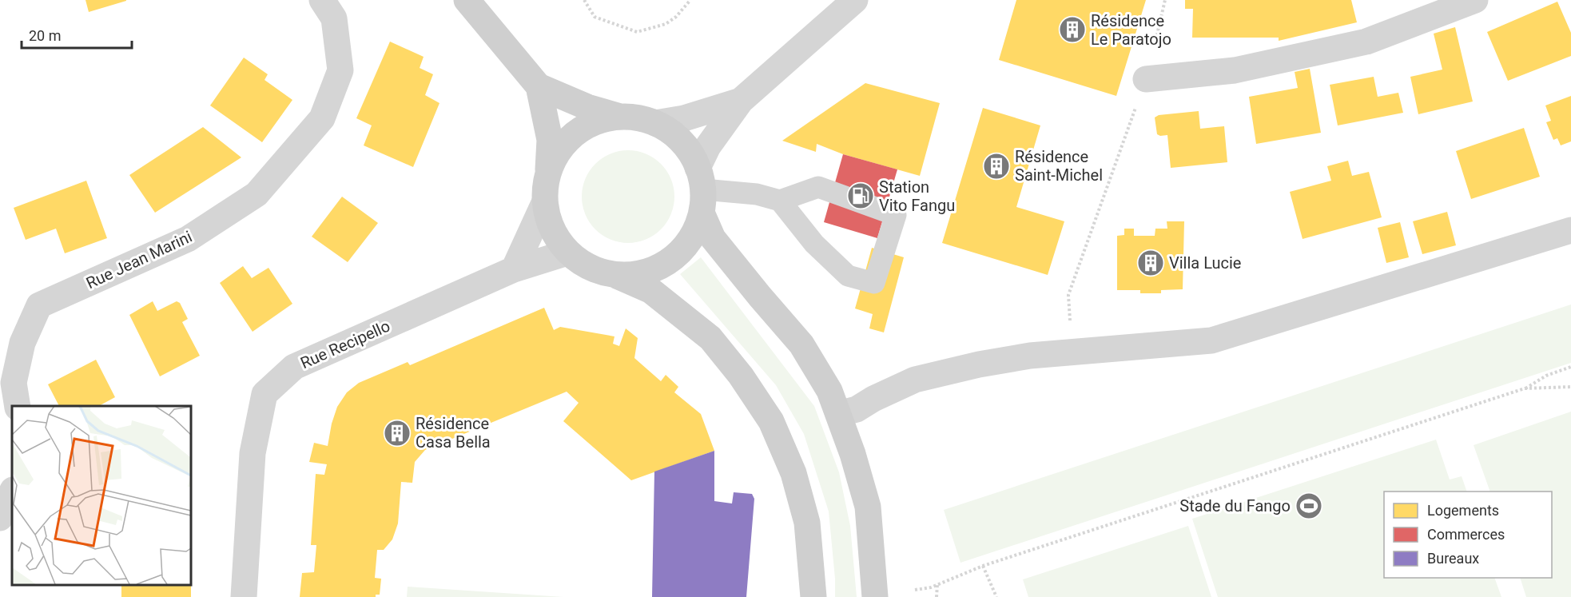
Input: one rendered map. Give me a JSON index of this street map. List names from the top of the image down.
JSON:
{
  "streets": {
    "street": ["Rue Jean Marini", "Rue Recipello"]
  },
  "places": {
    "building": [
      "Résidence Le Paratojo",
      "Résidence Saint-Michel",
      "Villa Lucie",
      "Résidence Casa Bella"
    ],
    "fuel station": ["Station Vito Fangu"],
    "sports": ["Stade du Fango"]
  },
  "legend": ["Logements", "Commerces", "Bureaux"],
  "scale_bar": "20 m"
}
